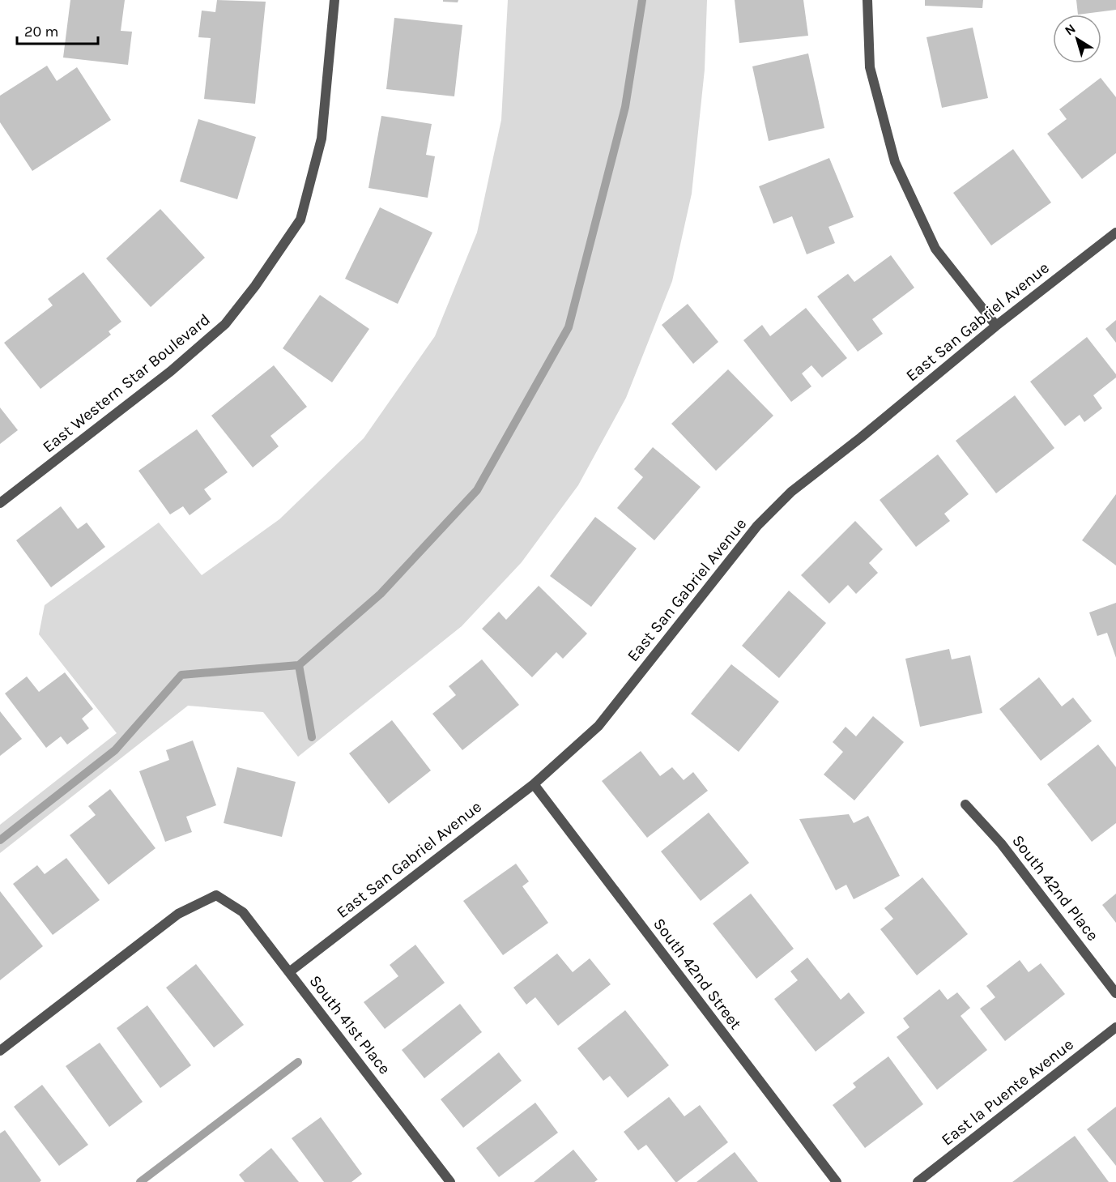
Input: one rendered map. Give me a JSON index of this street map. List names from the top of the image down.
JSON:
{
  "streets": {
    "street": [
      "East San Gabriel Avenue",
      "East Western Star Boulevard",
      "South 42nd Place",
      "South 42nd Street",
      "South 41st Place",
      "East la Puente Avenue"
    ]
  },
  "crossings": [
    ["East San Gabriel Avenue", "South 42nd Street"],
    ["East San Gabriel Avenue", "South 41st Place"]
  ],
  "scale_bar": "20 m",
  "north": "top left"
}
